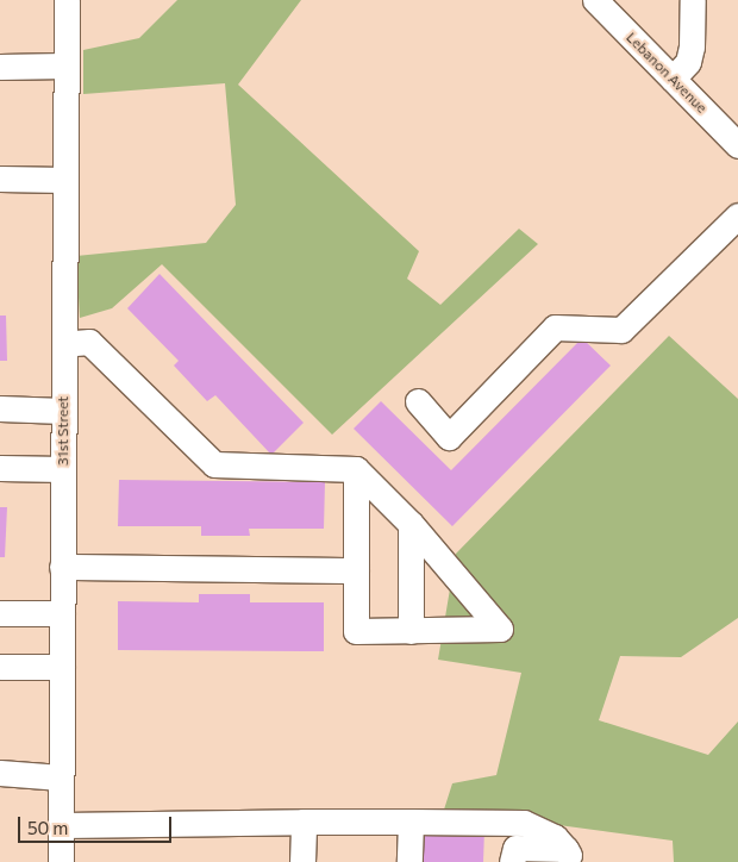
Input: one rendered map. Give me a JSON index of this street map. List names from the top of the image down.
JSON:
{
  "streets": {
    "street": ["Lebanon Avenue", "31st Street"]
  },
  "scale_bar": "50 m"
}
